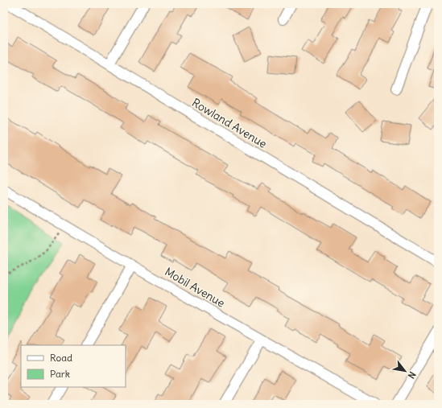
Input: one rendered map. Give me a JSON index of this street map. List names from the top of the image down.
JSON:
{
  "streets": {
    "street": ["Rowland Avenue", "Mobil Avenue"]
  },
  "legend": ["Road", "Park"],
  "north": "bottom right"
}
